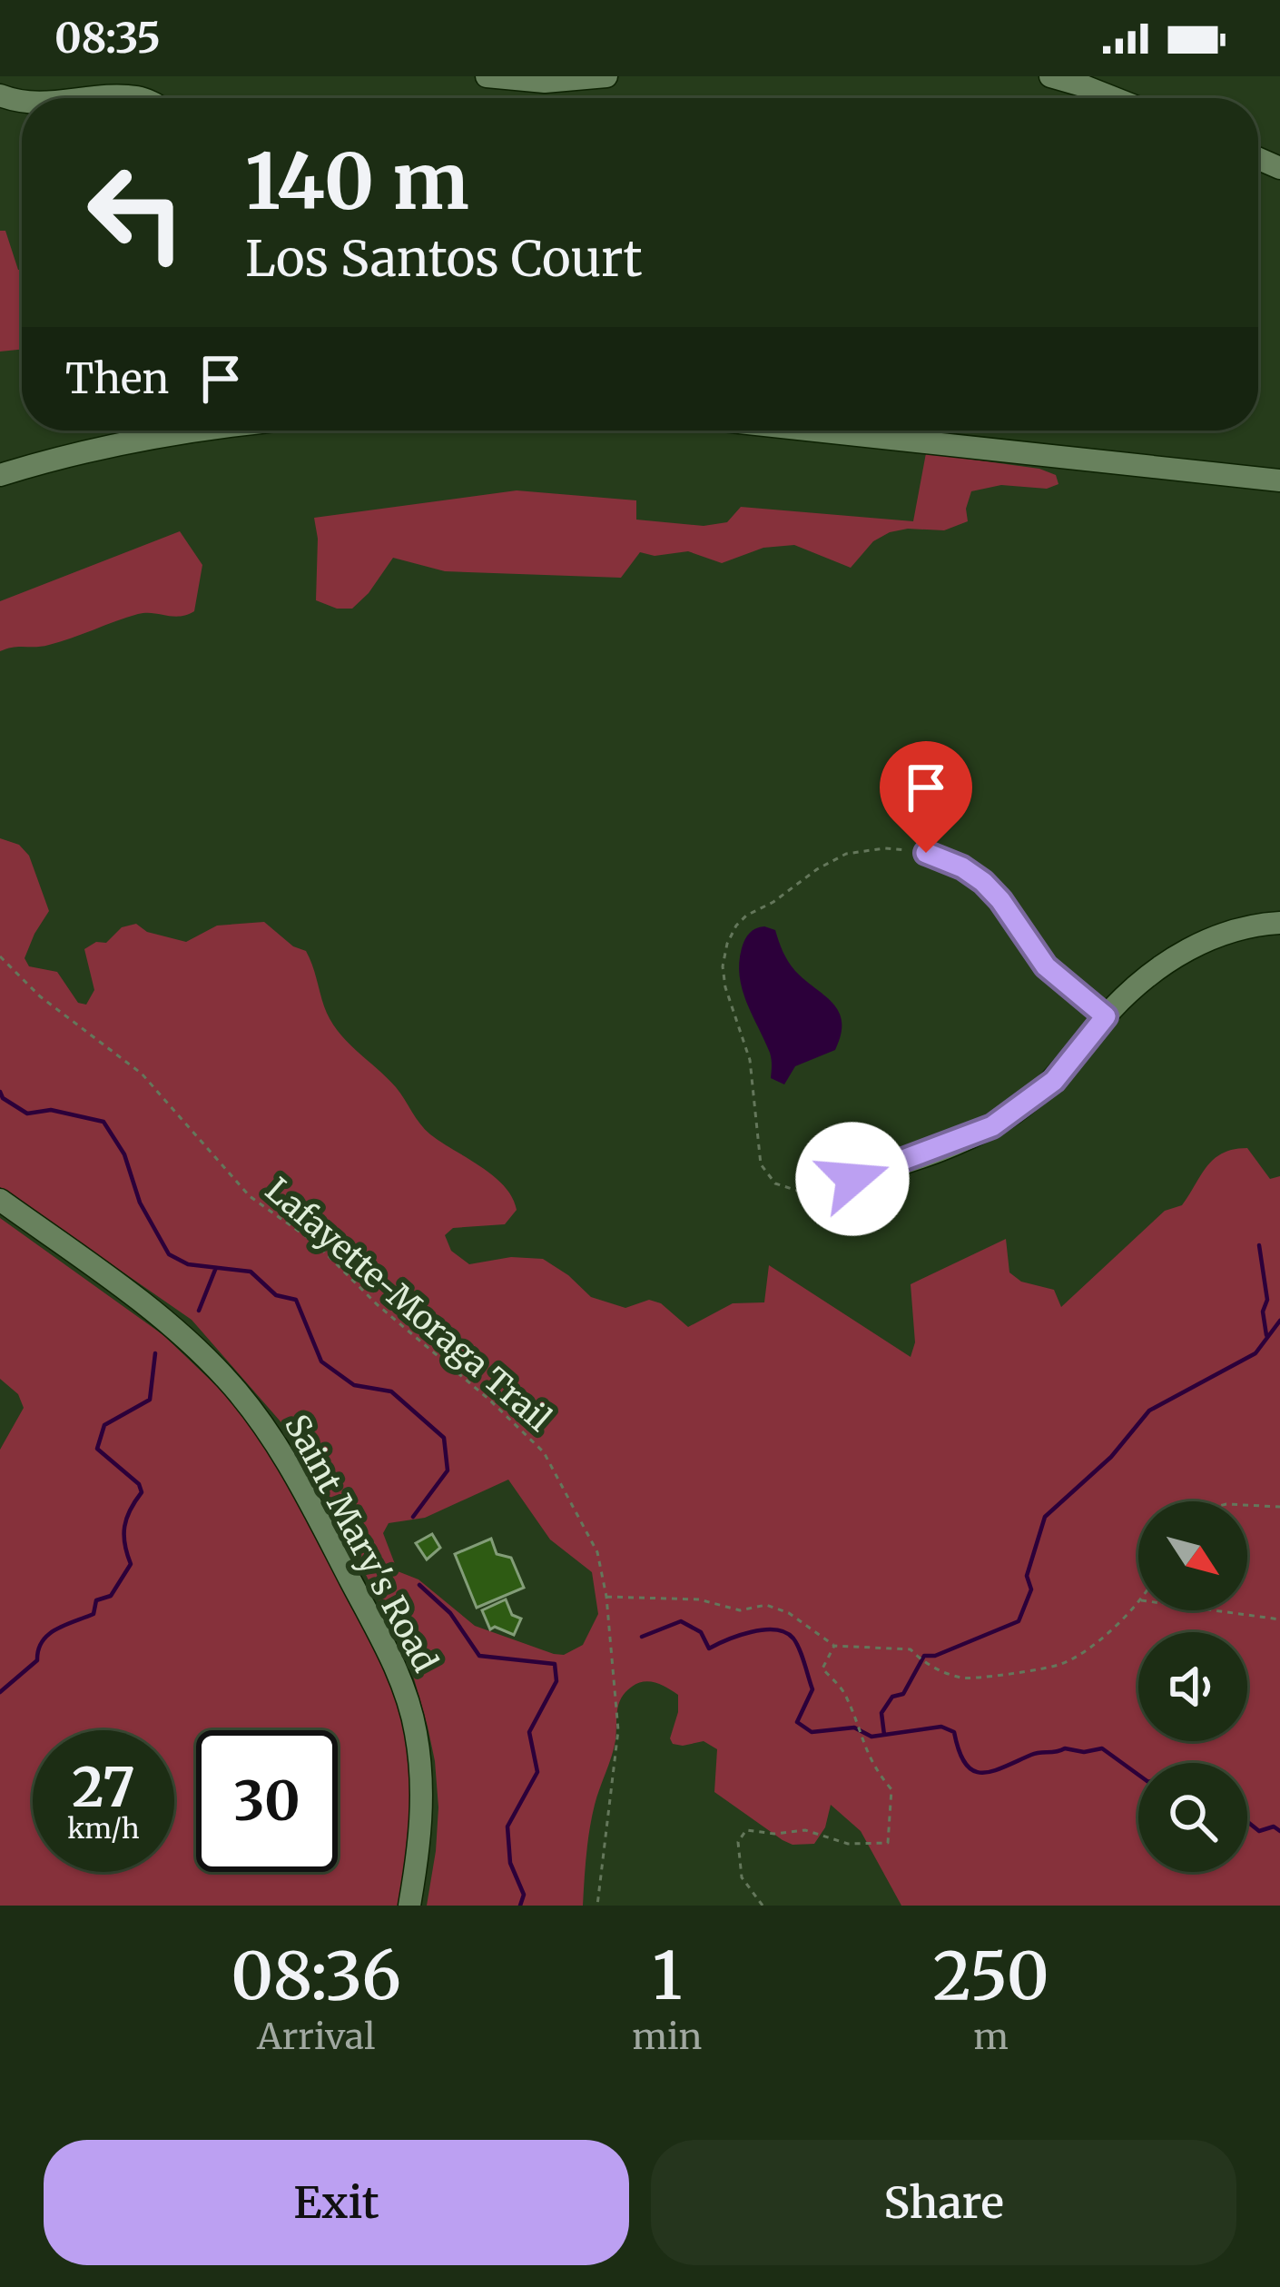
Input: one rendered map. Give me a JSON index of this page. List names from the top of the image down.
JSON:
{
  "streets": {
    "street": ["Saint Mary's Road"],
    "path": ["Lafayette-Moraga Trail"]
  },
  "north": "bottom right",
  "page": {
    "status": "08:35",
    "turn": ["140 m", "Los Santos Court"],
    "then": "Then",
    "speed": "27 km/h",
    "limit": "30",
    "eta": [
      "08:36",
      "Arrival",
      "1",
      "min",
      "250",
      "m"
    ],
    "buttons": ["Exit", "Share"]
  }
}
